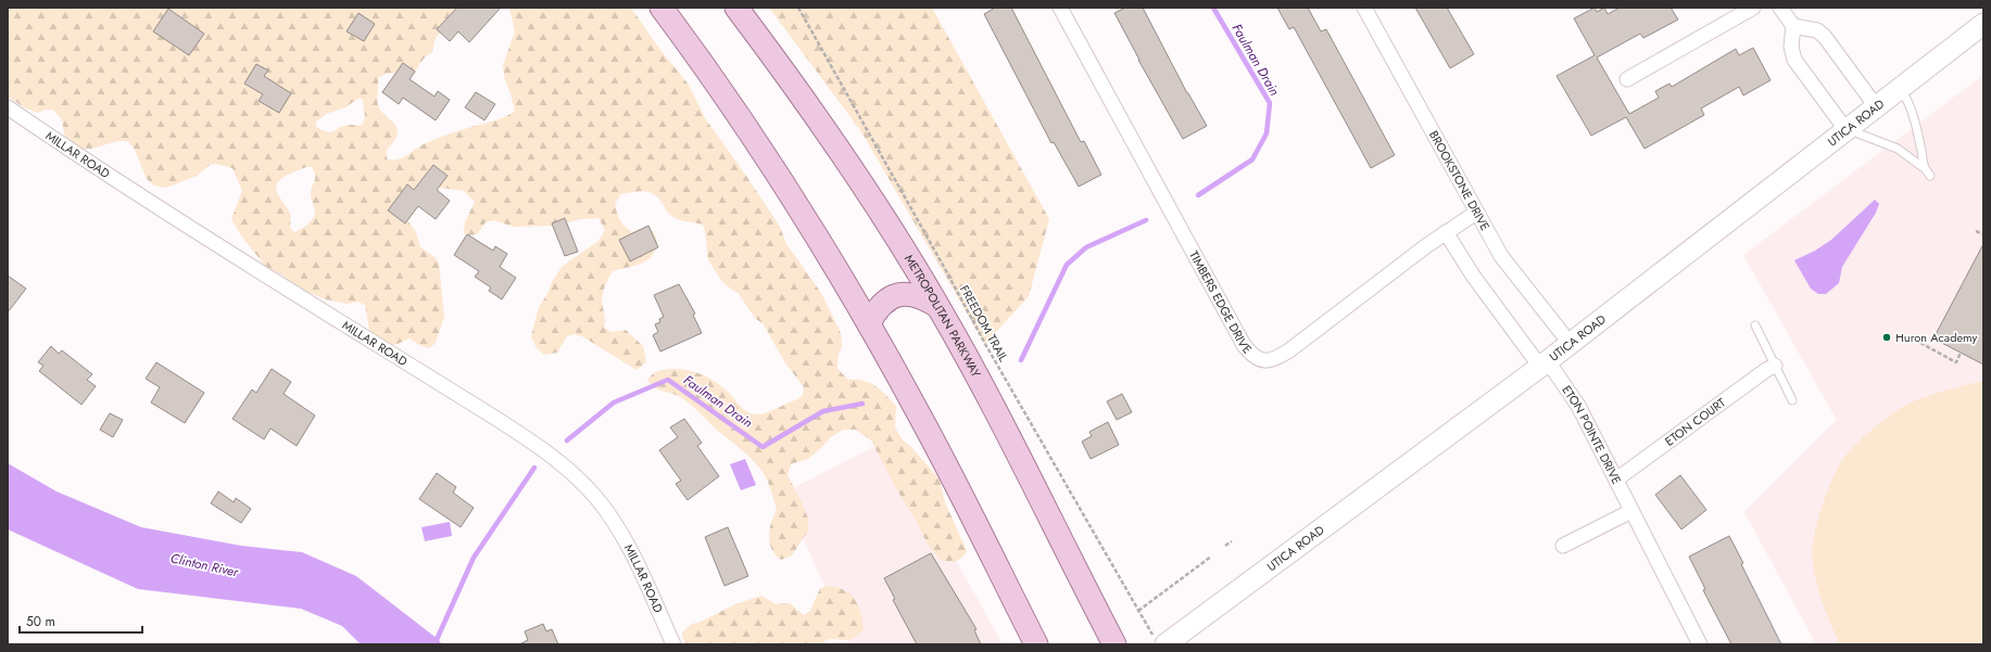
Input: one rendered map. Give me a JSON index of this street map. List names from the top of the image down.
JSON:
{
  "streets": {
    "main road": ["UTICA ROAD", "METROPOLITAN PARKWAY"],
    "street": [
      "MILLAR ROAD",
      "BROOKSTONE DRIVE",
      "TIMBERS EDGE DRIVE",
      "ETON COURT",
      "ETON POINTE DRIVE"
    ],
    "path": ["FREEDOM TRAIL"]
  },
  "crossings": [
    ["UTICA ROAD", "BROOKSTONE DRIVE"],
    ["UTICA ROAD", "FREEDOM TRAIL"],
    ["UTICA ROAD", "ETON POINTE DRIVE"],
    ["BROOKSTONE DRIVE", "TIMBERS EDGE DRIVE"],
    ["ETON COURT", "ETON POINTE DRIVE"]
  ],
  "water": ["Faulman Drain", "Clinton River"],
  "places": ["Huron Academy"],
  "scale_bar": "50 m"
}
